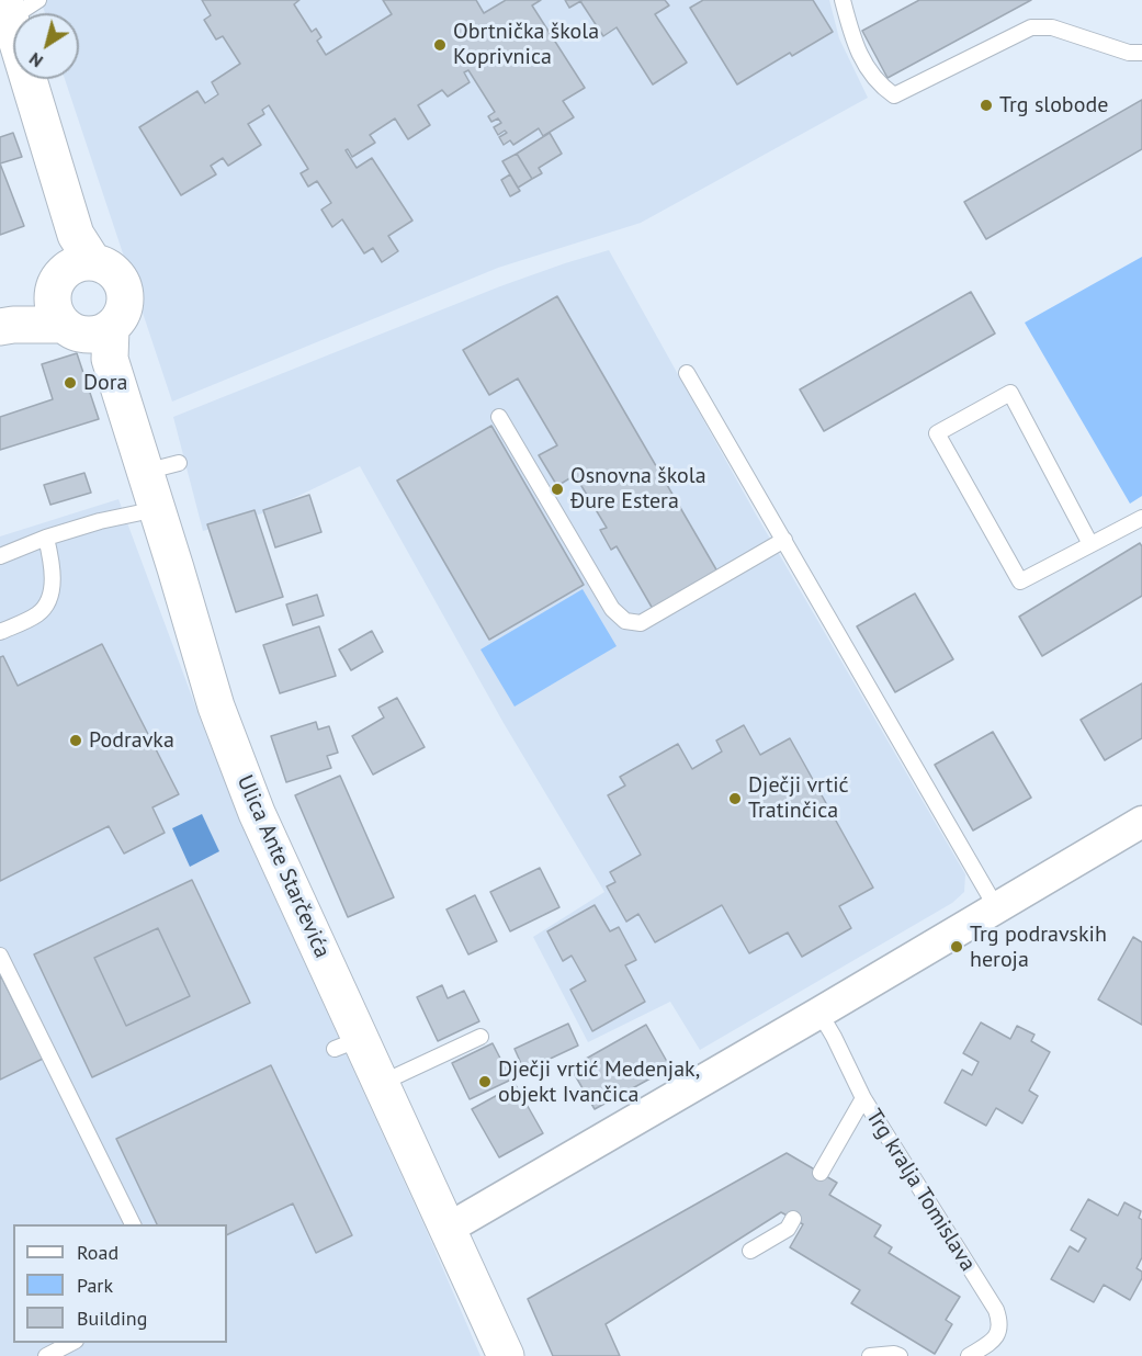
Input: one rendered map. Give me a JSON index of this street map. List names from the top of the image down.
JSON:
{
  "streets": {
    "main road": ["Ulica Ante Starčevića"],
    "lane": ["Trg kralja Tomislava"]
  },
  "places": [
    "Obrtnička škola Koprivnica",
    "Trg slobode",
    "Dora",
    "Osnovna škola Đure Estera",
    "Podravka",
    "Dječji vrtić Tratinčica",
    "Trg podravskih heroja",
    "Dječji vrtić Medenjak, objekt Ivančica"
  ],
  "legend": ["Road", "Park", "Building"],
  "north": "bottom left"
}
